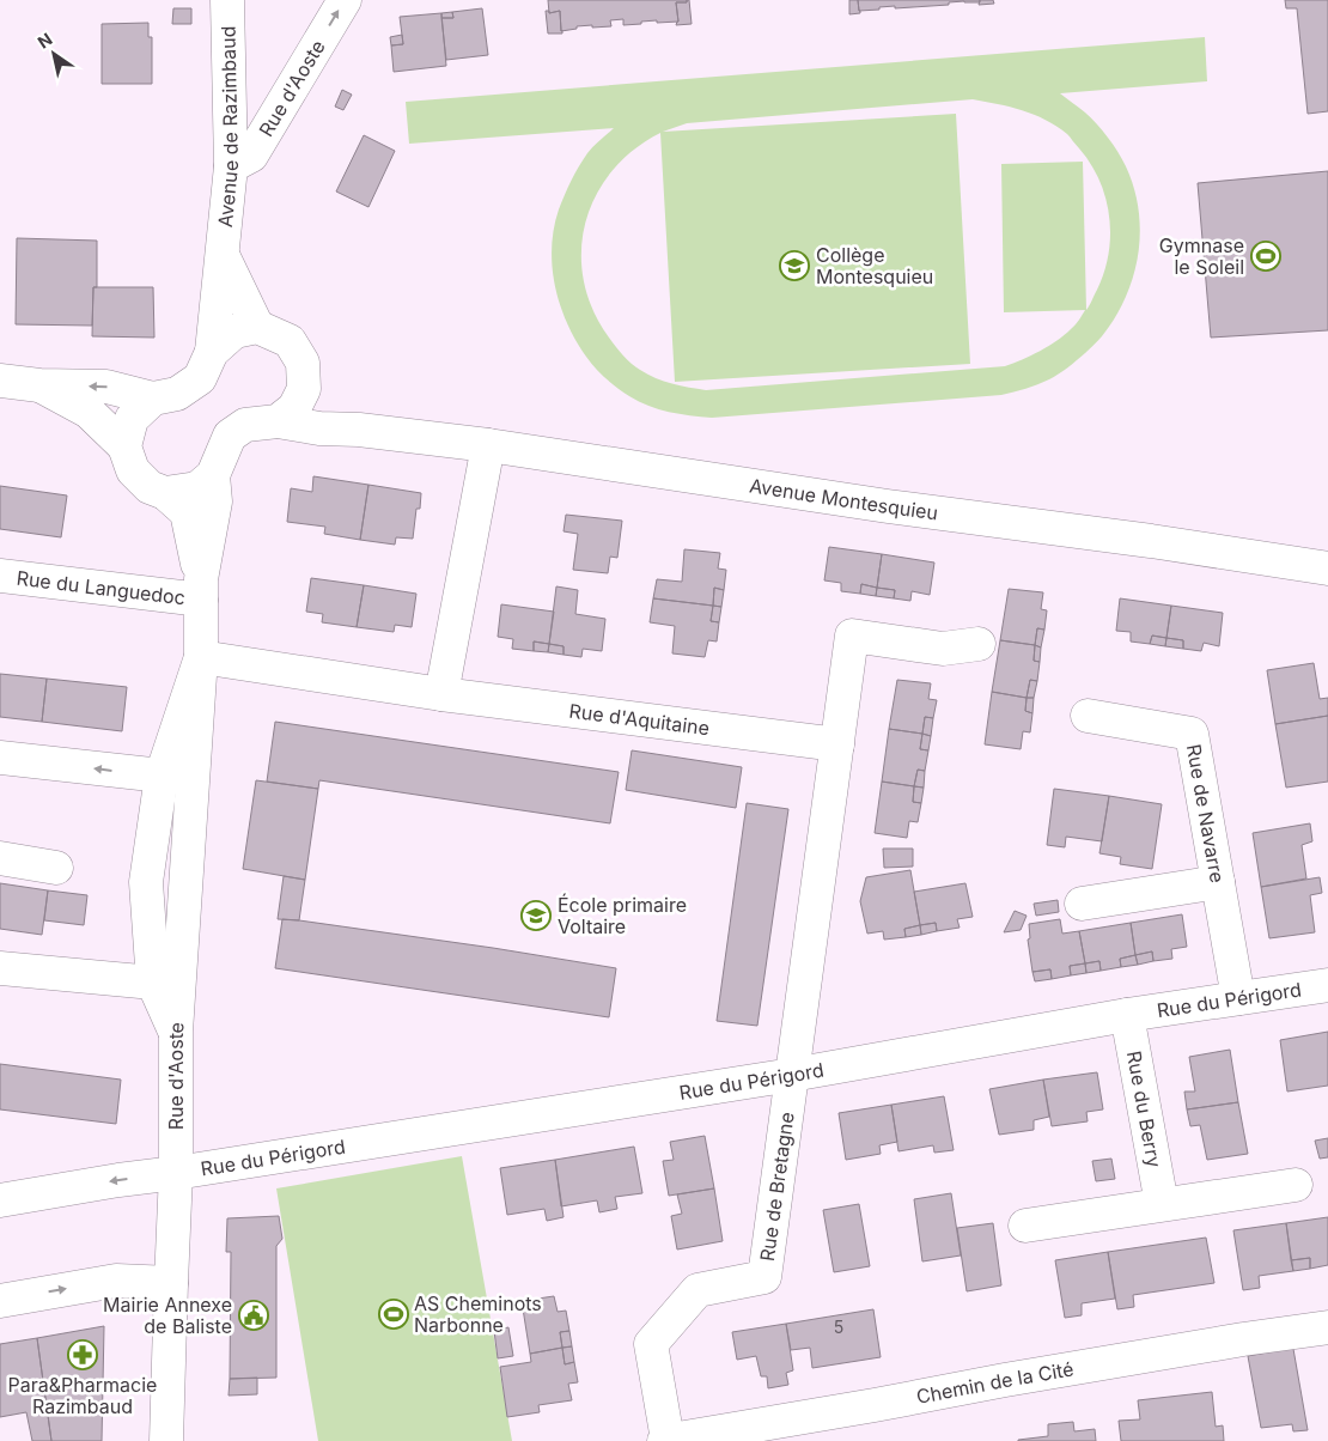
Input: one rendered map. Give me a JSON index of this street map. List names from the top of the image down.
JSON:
{
  "streets": {
    "street": [
      "Rue d'Aoste",
      "Avenue de Razimbaud",
      "Avenue Montesquieu",
      "Rue du Languedoc",
      "Rue d'Aquitaine",
      "Rue de Navarre",
      "Rue du Périgord",
      "Rue du Berry",
      "Rue de Bretagne",
      "Chemin de la Cité"
    ]
  },
  "crossings": [
    ["Rue d'Aoste", "Avenue de Razimbaud"],
    ["Rue d'Aoste", "Avenue Montesquieu"],
    ["Rue d'Aoste", "Rue du Languedoc"],
    ["Rue d'Aoste", "Rue d'Aquitaine"],
    ["Rue d'Aoste", "Rue du Périgord"],
    ["Rue de Navarre", "Rue du Périgord"],
    ["Rue du Périgord", "Rue du Berry"],
    ["Rue du Périgord", "Rue de Bretagne"],
    ["Rue de Bretagne", "Chemin de la Cité"]
  ],
  "places": {
    "sports": ["Gymnase le Soleil", "AS Cheminots Narbonne"],
    "school or university": ["Collège Montesquieu", "École primaire Voltaire"],
    "public building": ["Mairie Annexe de Baliste"],
    "pharmacy": ["Para&Pharmacie Razimbaud"]
  },
  "house_numbers": ["5"],
  "north": "top left"
}
